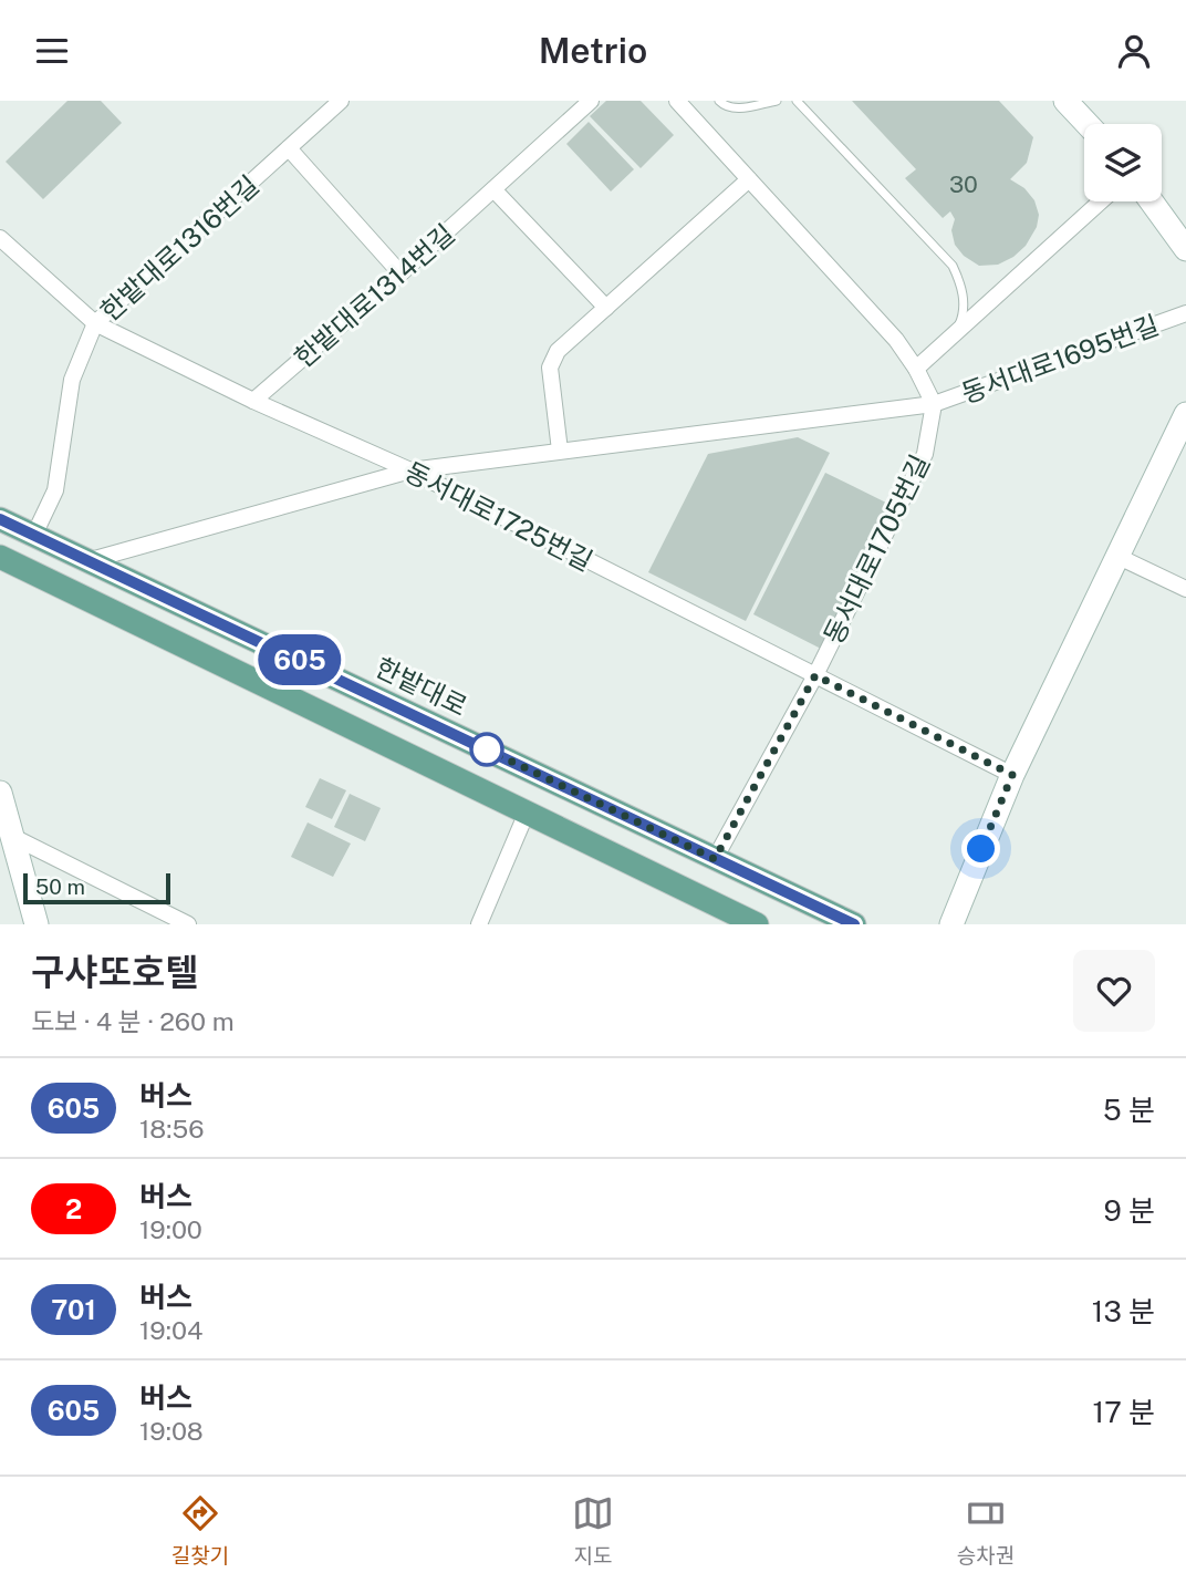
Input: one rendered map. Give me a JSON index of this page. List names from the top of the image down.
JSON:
{
  "streets": {
    "main road": ["한밭대로"],
    "street": [
      "한밭대로1316번길",
      "한밭대로1314번길",
      "동서대로1695번길",
      "동서대로1725번길",
      "동서대로1705번길"
    ]
  },
  "crossings": [
    ["한밭대로1316번길", "동서대로1725번길"],
    ["한밭대로1316번길", "한밭대로"],
    ["한밭대로1314번길", "동서대로1725번길"],
    ["동서대로1695번길", "동서대로1705번길"],
    ["동서대로1725번길", "동서대로1705번길"],
    ["동서대로1705번길", "한밭대로"]
  ],
  "lines": ["bus line 605"],
  "house_numbers": ["30"],
  "scale_bar": "50 m",
  "page": {
    "header": "Metrio",
    "on_map": "605",
    "scale": "50 m",
    "heading": ["구샤또호텔", "도보 · 4 분 · 260 m"],
    "list": [
      {
        "mark": "605",
        "name": "버스",
        "note": "18:56",
        "value": "5 분"
      },
      {
        "mark": "2",
        "name": "버스",
        "note": "19:00",
        "value": "9 분"
      },
      {
        "mark": "701",
        "name": "버스",
        "note": "19:04",
        "value": "13 분"
      },
      {
        "mark": "605",
        "name": "버스",
        "note": "19:08",
        "value": "17 분"
      }
    ],
    "tabs": ["길찾기", "지도", "승차권"]
  }
}
